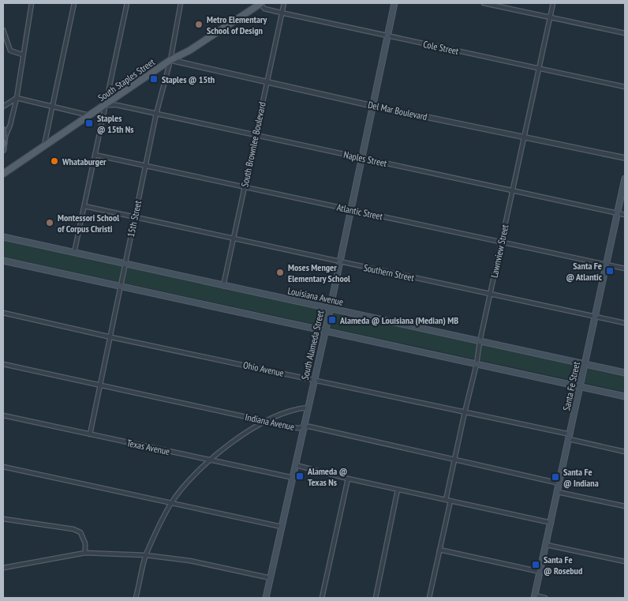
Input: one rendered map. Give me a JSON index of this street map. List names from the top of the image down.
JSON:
{
  "streets": {
    "main road": [
      "South Staples Street",
      "Louisiana Avenue",
      "South Alameda Street",
      "Santa Fe Street"
    ],
    "street": [
      "Cole Street",
      "Del Mar Boulevard",
      "South Brownlee Boulevard",
      "Naples Street",
      "Atlantic Street",
      "15th Street",
      "Lawnview Street",
      "Southern Street",
      "Ohio Avenue",
      "Indiana Avenue",
      "Texas Avenue"
    ]
  },
  "crossings": [
    ["Cole Street", "South Staples Street"],
    ["Cole Street", "South Brownlee Boulevard"],
    ["Cole Street", "Lawnview Street"],
    ["Cole Street", "South Alameda Street"],
    ["South Staples Street", "Del Mar Boulevard"],
    ["South Staples Street", "Naples Street"],
    ["South Staples Street", "15th Street"],
    ["Del Mar Boulevard", "South Brownlee Boulevard"],
    ["Del Mar Boulevard", "15th Street"],
    ["Del Mar Boulevard", "Lawnview Street"],
    ["Del Mar Boulevard", "South Alameda Street"],
    ["South Brownlee Boulevard", "Naples Street"],
    ["South Brownlee Boulevard", "Atlantic Street"],
    ["South Brownlee Boulevard", "Southern Street"],
    ["South Brownlee Boulevard", "Louisiana Avenue"],
    ["Naples Street", "15th Street"],
    ["Naples Street", "Lawnview Street"],
    ["Naples Street", "South Alameda Street"],
    ["Naples Street", "Santa Fe Street"],
    ["Atlantic Street", "15th Street"],
    ["Atlantic Street", "Lawnview Street"],
    ["Atlantic Street", "South Alameda Street"],
    ["Atlantic Street", "Santa Fe Street"],
    ["15th Street", "Southern Street"],
    ["15th Street", "Louisiana Avenue"],
    ["15th Street", "Ohio Avenue"],
    ["15th Street", "Indiana Avenue"],
    ["15th Street", "Texas Avenue"],
    ["Lawnview Street", "Southern Street"],
    ["Lawnview Street", "Louisiana Avenue"],
    ["Lawnview Street", "Ohio Avenue"],
    ["Lawnview Street", "Indiana Avenue"],
    ["Southern Street", "South Alameda Street"],
    ["Southern Street", "Santa Fe Street"],
    ["Louisiana Avenue", "South Alameda Street"],
    ["Louisiana Avenue", "Santa Fe Street"],
    ["South Alameda Street", "Ohio Avenue"],
    ["South Alameda Street", "Indiana Avenue"],
    ["South Alameda Street", "Texas Avenue"],
    ["Ohio Avenue", "Santa Fe Street"],
    ["Santa Fe Street", "Indiana Avenue"]
  ],
  "places": {
    "other": [
      "Metro Elementary School of Design",
      "Whataburger",
      "Montessori School of Corpus Christi",
      "Moses Menger Elementary School"
    ],
    "transit": [
      "Staples @ 15th",
      "Staples @ 15th Ns",
      "Santa Fe @ Atlantic",
      "Alameda @ Louisiana (Median) MB",
      "Alameda @ Texas Ns",
      "Santa Fe @ Indiana",
      "Santa Fe @ Rosebud"
    ]
  }
}
